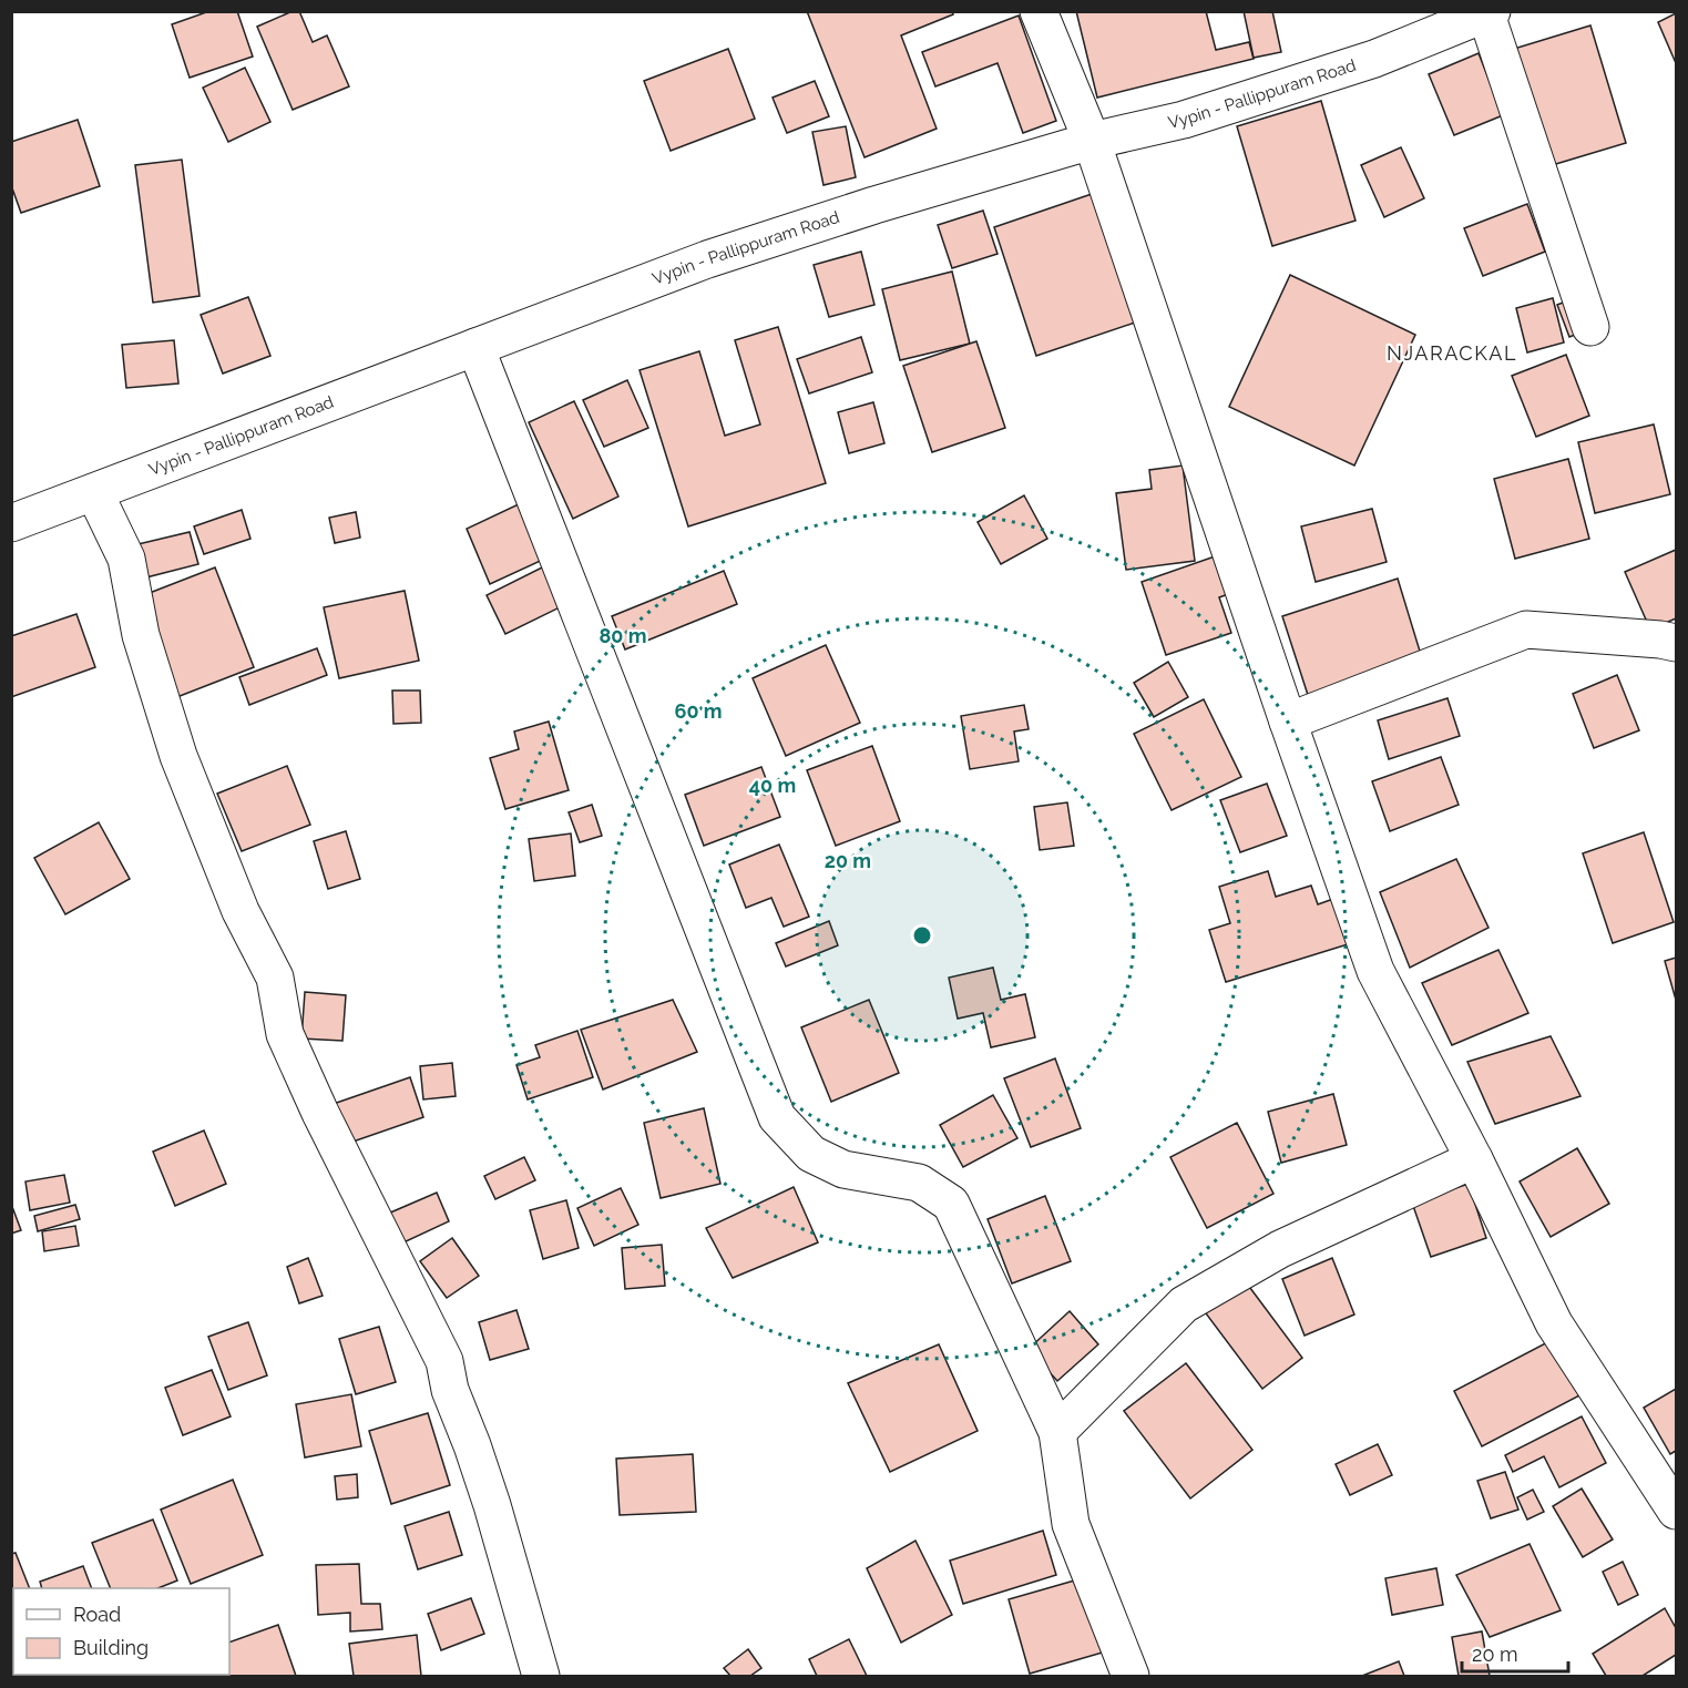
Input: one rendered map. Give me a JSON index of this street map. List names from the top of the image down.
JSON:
{
  "streets": {
    "street": ["Vypin - Pallippuram Road"]
  },
  "districts": ["NJARACKAL"],
  "legend": ["Road", "Building"],
  "scale_bar": "20 m",
  "rings": [
    "80 m",
    "60 m",
    "40 m",
    "20 m"
  ]
}
